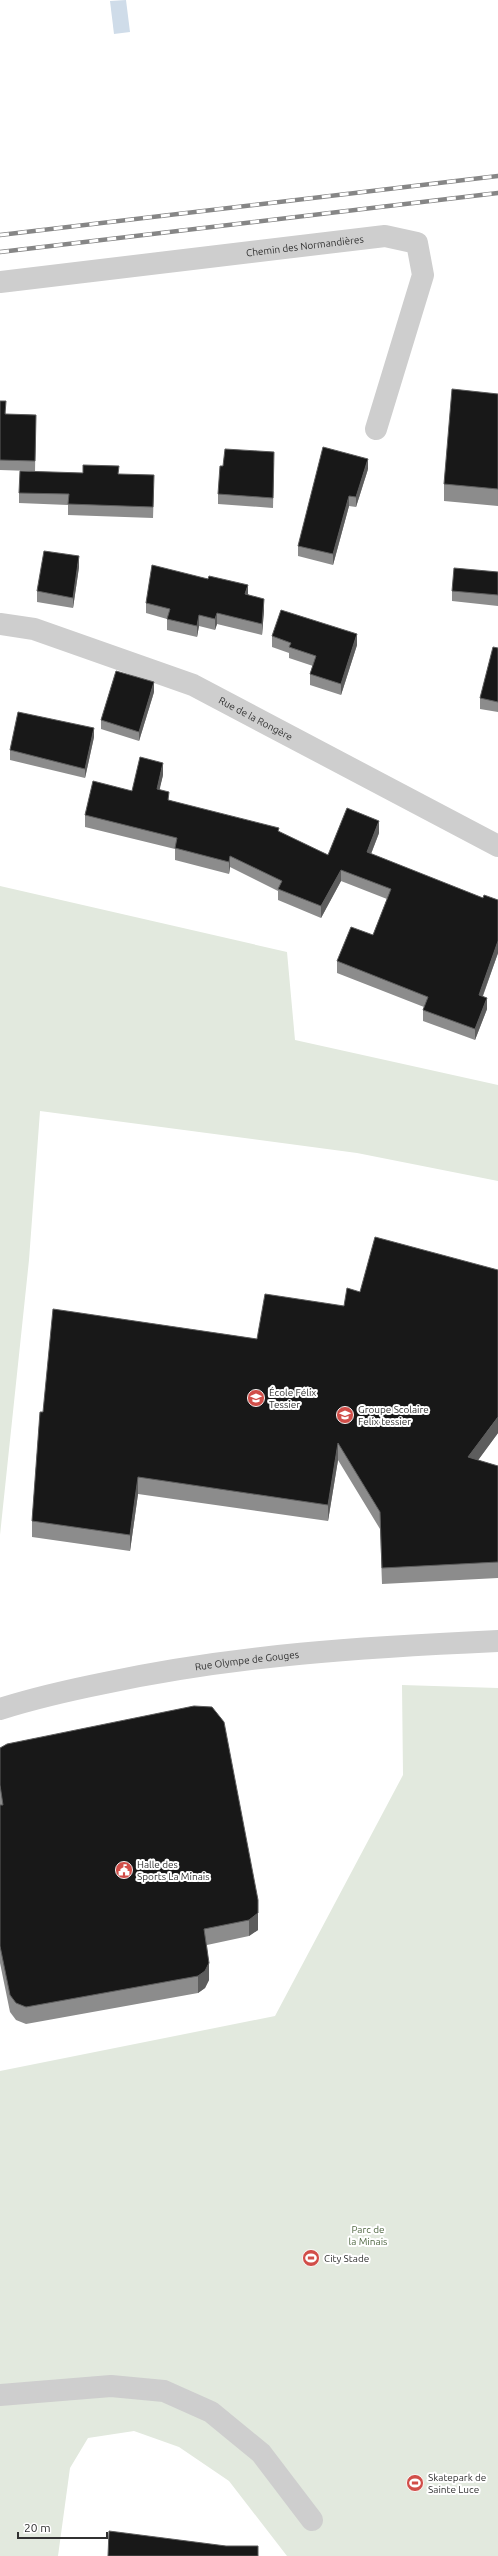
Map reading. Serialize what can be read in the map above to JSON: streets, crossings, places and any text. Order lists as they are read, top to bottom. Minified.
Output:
{"streets":{"street":["Chemin des Normandières","Rue de la Rongère","Rue Olympe de Gouges"]},"parks":["Parc de la Minais"],"places":{"school or university":["École Félix Tessier","Groupe Scolaire Felix tessier"],"public building":["Halle des Sports La Minais"],"sports":["City Stade","Skatepark de Sainte Luce"]},"scale_bar":"20 m"}
